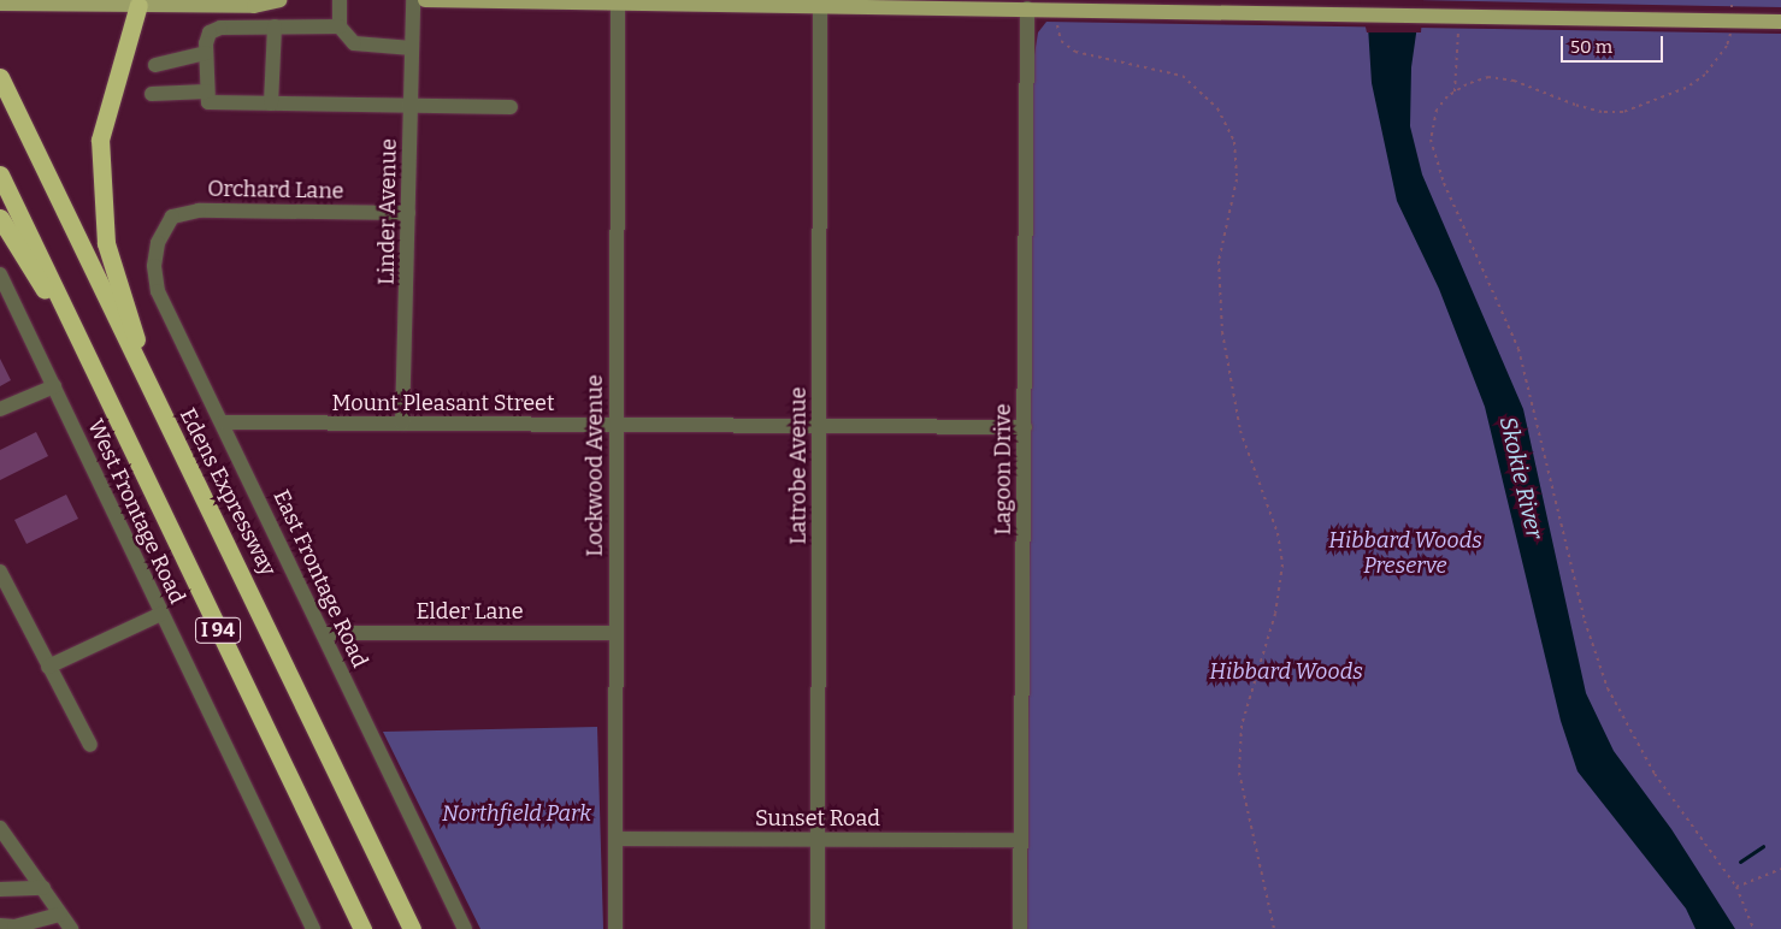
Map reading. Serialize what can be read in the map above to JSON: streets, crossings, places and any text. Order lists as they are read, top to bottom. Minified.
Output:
{"streets":{"highway":["Edens Expressway","I 94"],"street":["Orchard Lane","Linder Avenue","Mount Pleasant Street","Lockwood Avenue","Latrobe Avenue","Lagoon Drive","West Frontage Road","East Frontage Road","Elder Lane","Sunset Road"]},"crossings":[["Orchard Lane","Linder Avenue"],["Orchard Lane","East Frontage Road"],["Linder Avenue","Mount Pleasant Street"],["Mount Pleasant Street","Lockwood Avenue"],["Mount Pleasant Street","Latrobe Avenue"],["Mount Pleasant Street","Lagoon Drive"],["Mount Pleasant Street","East Frontage Road"],["Lockwood Avenue","Elder Lane"],["Lockwood Avenue","Sunset Road"],["Latrobe Avenue","Sunset Road"],["Lagoon Drive","Sunset Road"],["East Frontage Road","Elder Lane"]],"water":["Skokie River"],"parks":["Hibbard Woods Preserve","Hibbard Woods","Northfield Park"],"scale_bar":"50 m"}
